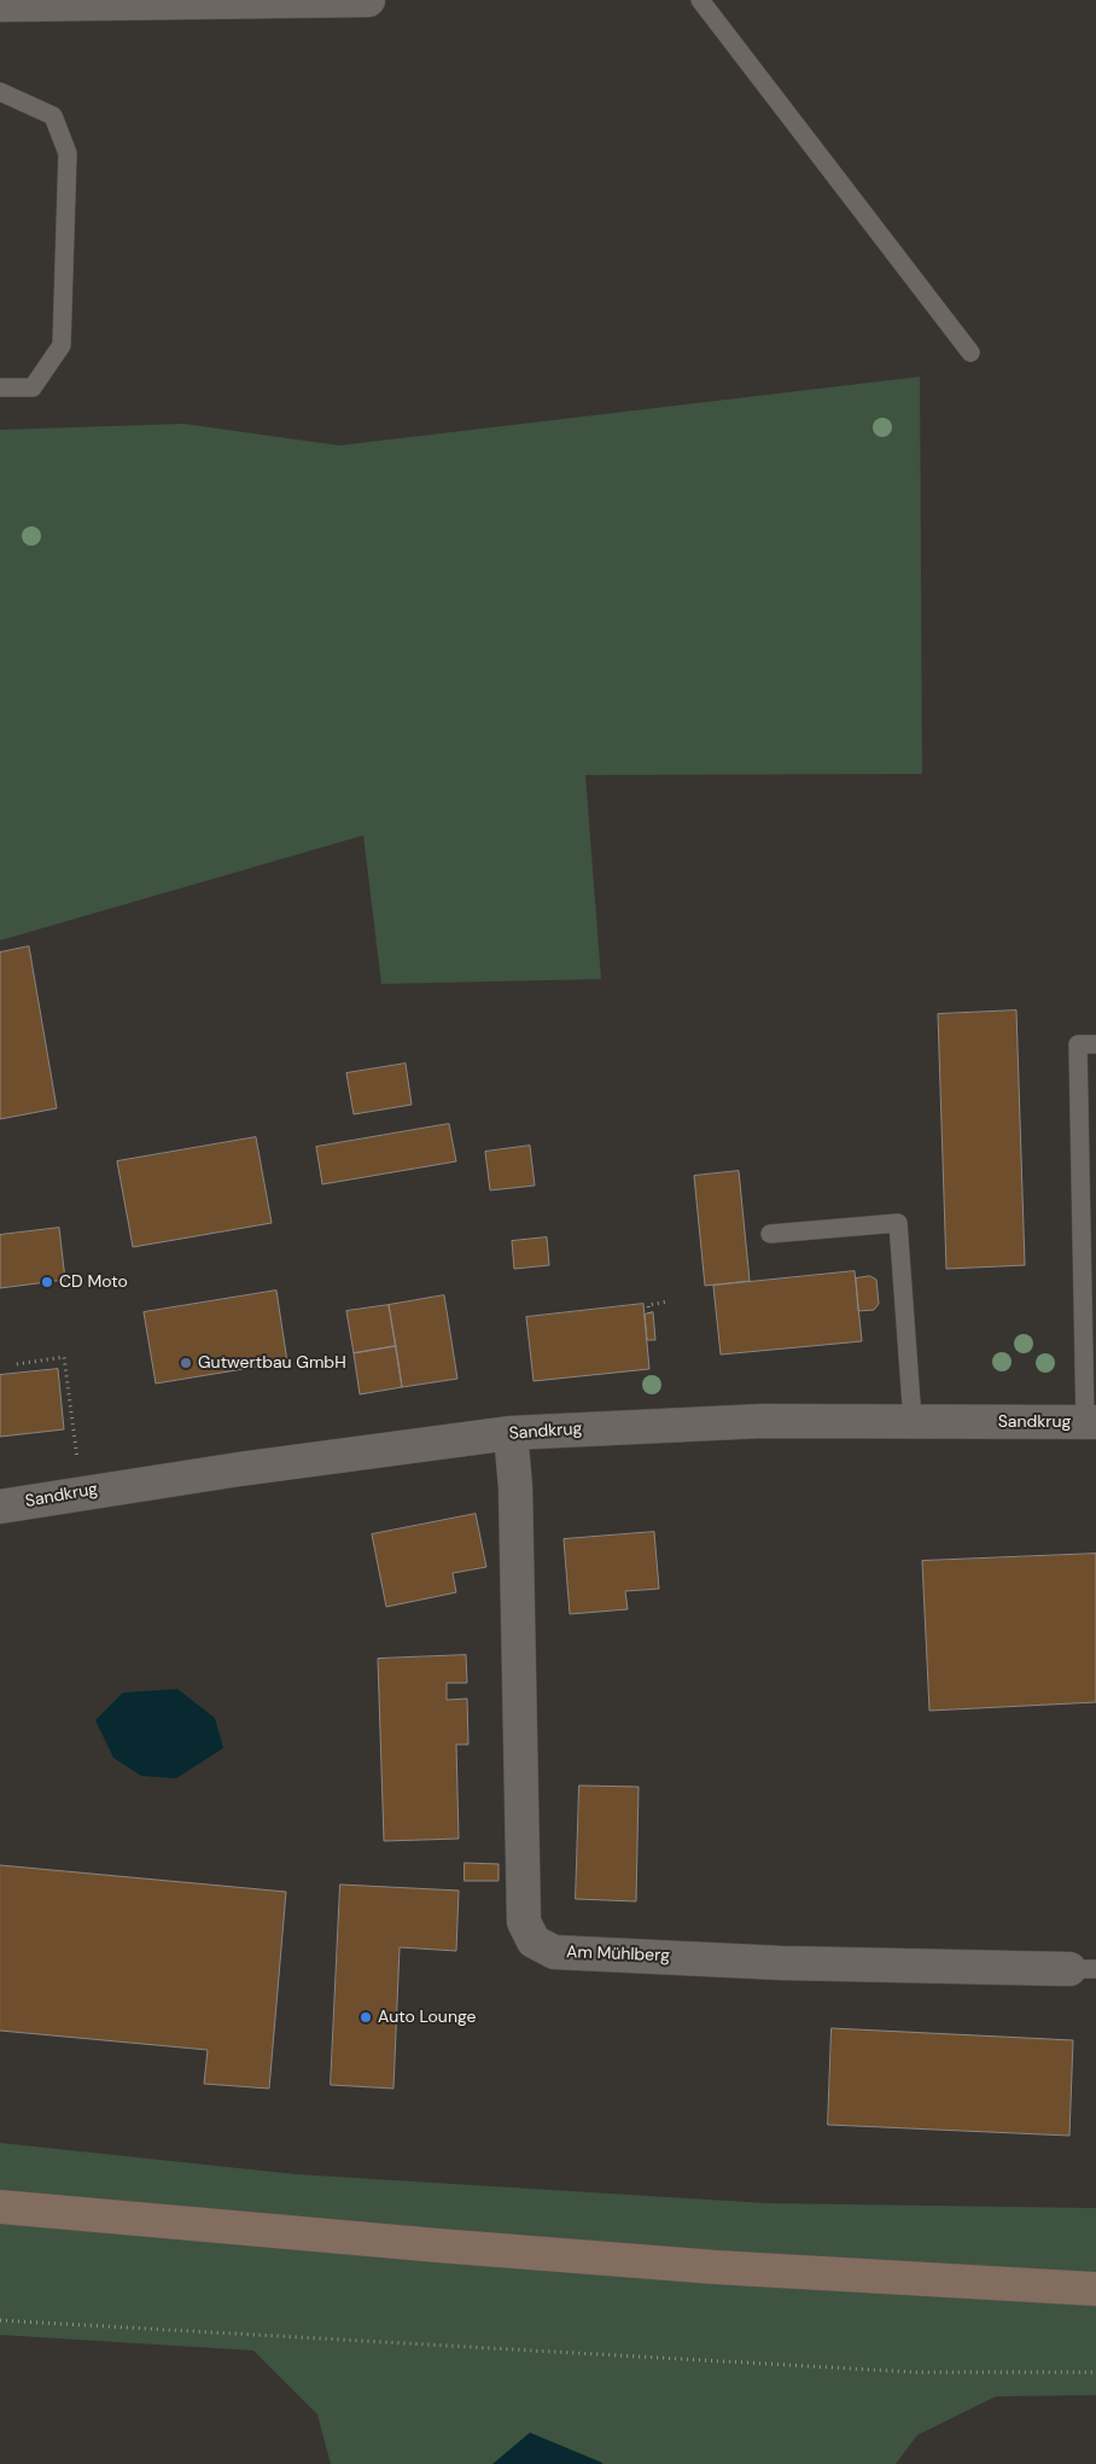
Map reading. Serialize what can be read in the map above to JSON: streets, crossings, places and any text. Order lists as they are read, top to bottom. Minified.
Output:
{"streets":{"street":["Sandkrug","Am Mühlberg"]},"crossings":[["Sandkrug","Am Mühlberg"]],"places":["CD Moto","Gutwertbau GmbH","Auto Lounge"]}
